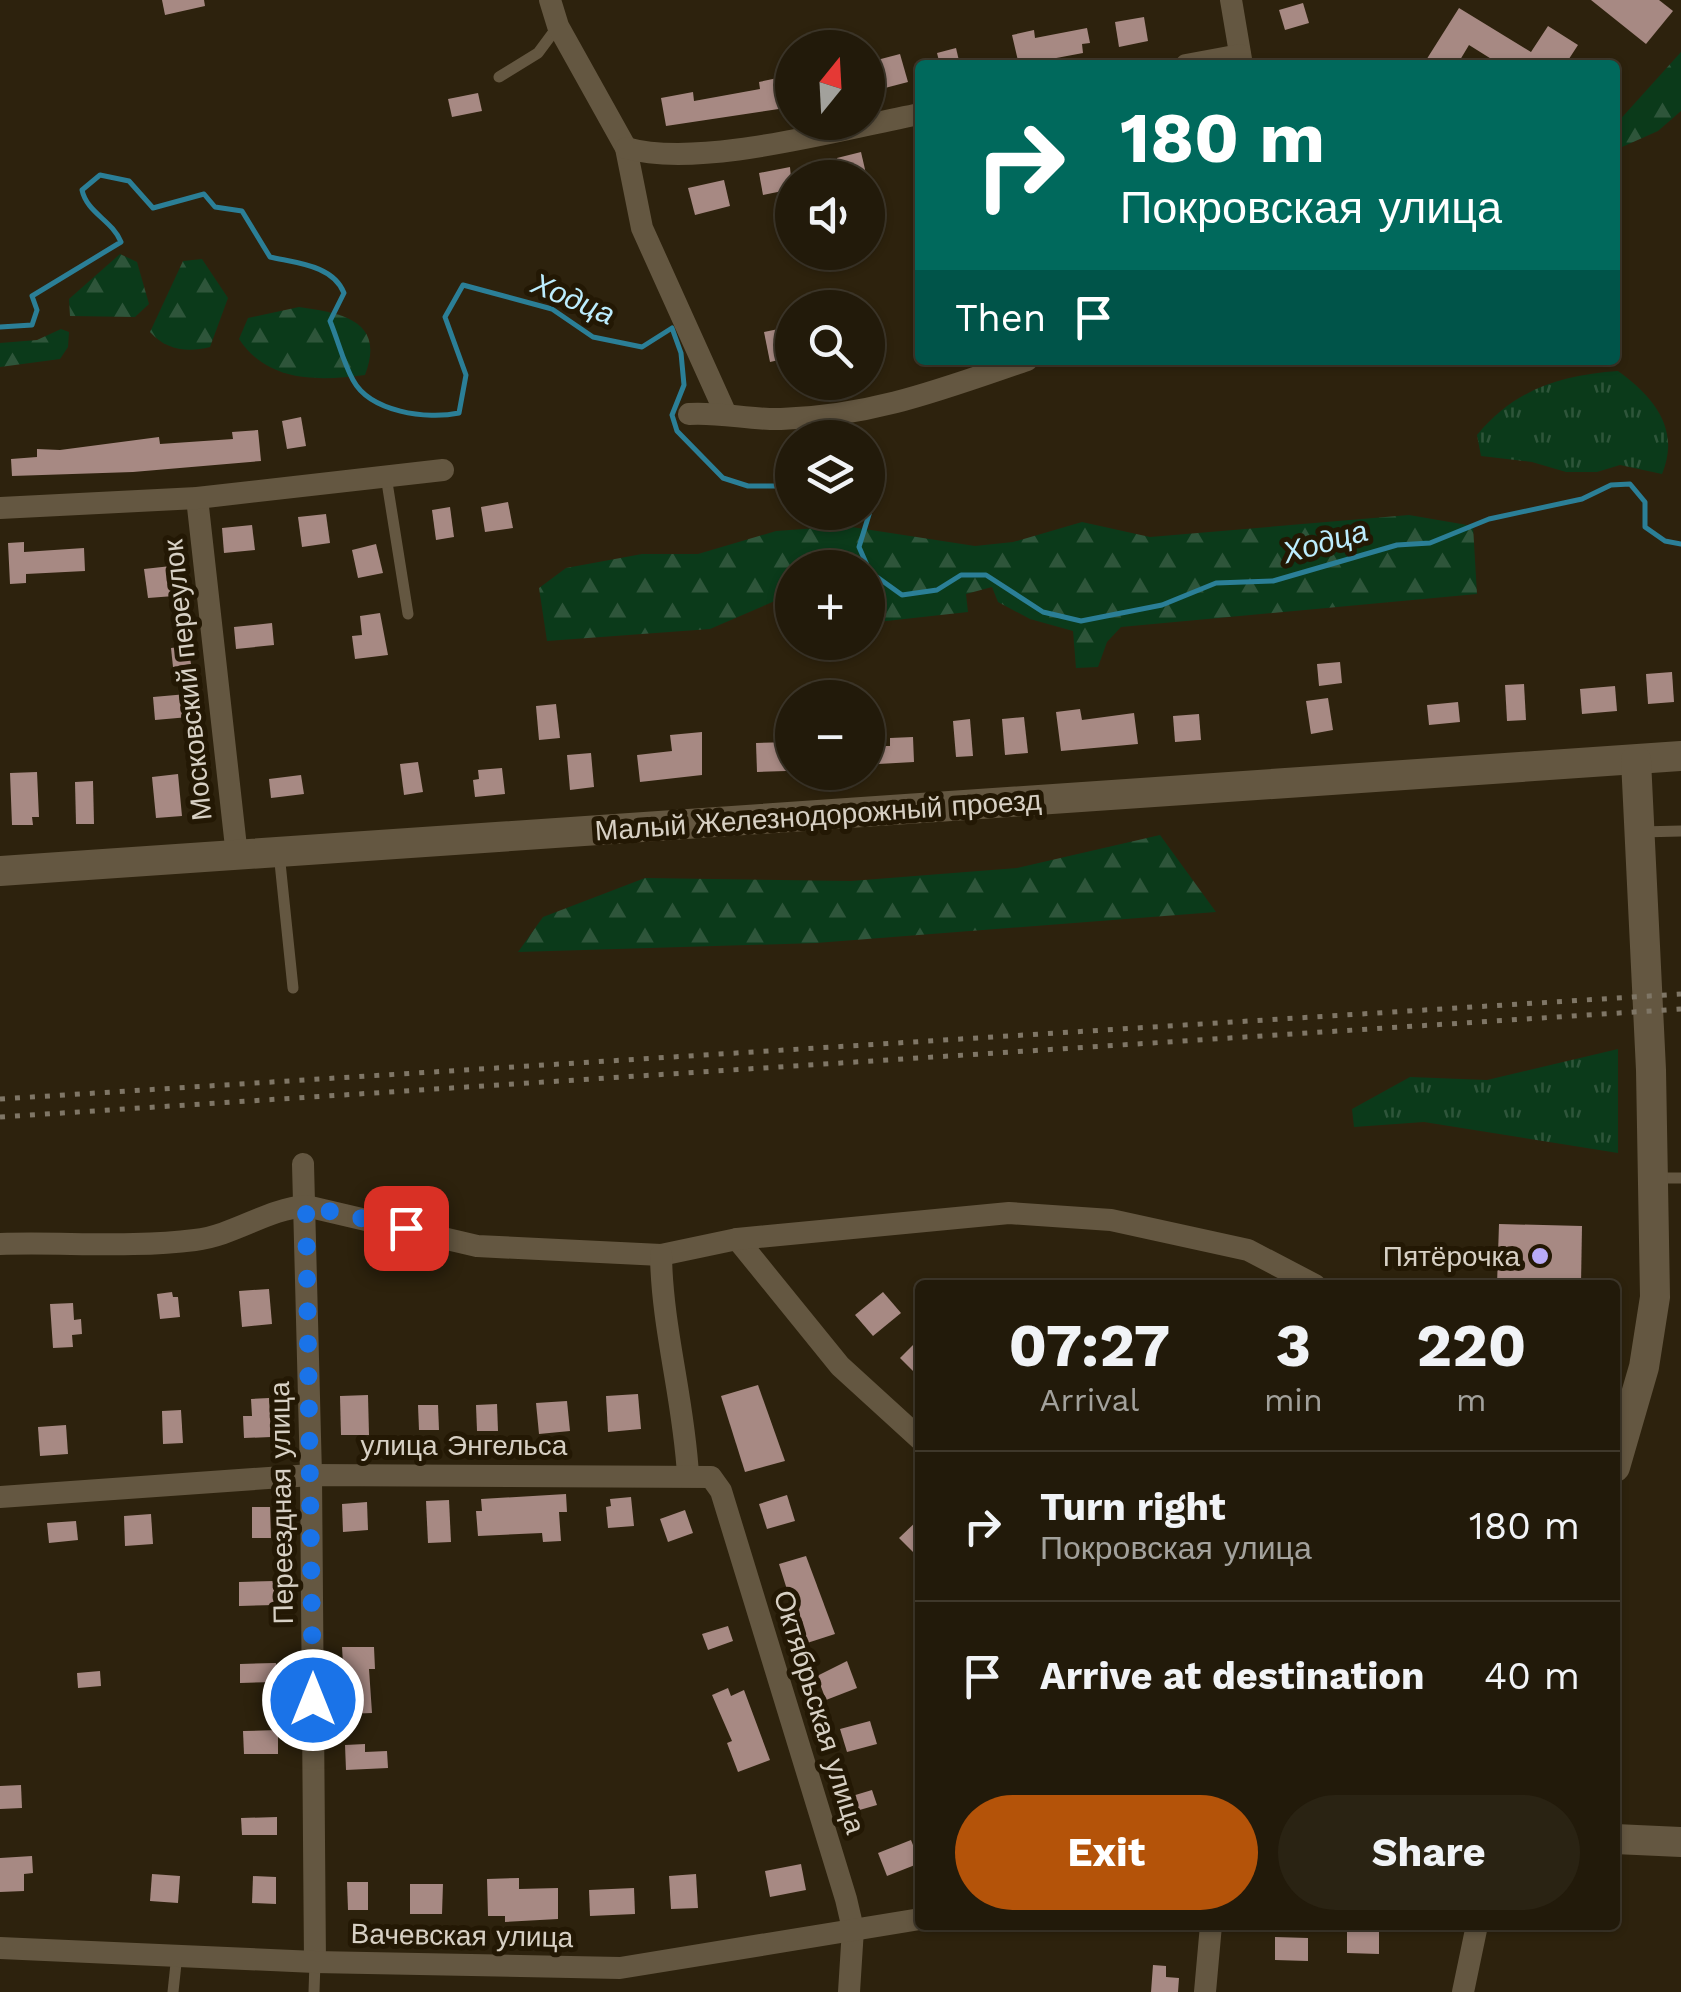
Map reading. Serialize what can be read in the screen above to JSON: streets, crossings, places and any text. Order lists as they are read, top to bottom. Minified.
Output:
{"streets":{"street":["Московский переулок","Малый Железнодорожный проезд","улица Энгельса","Переездная улица","Октябрьская улица","Вачевская улица"]},"crossings":[["Московский переулок","Малый Железнодорожный проезд"],["улица Энгельса","Переездная улица"],["улица Энгельса","Октябрьская улица"],["Переездная улица","Вачевская улица"],["Октябрьская улица","Вачевская улица"]],"water":["Ходца"],"places":["Пятёрочка"],"north":"top","page":{"map_buttons":["+","−"],"turn":["180 m","Покровская улица"],"then":"Then","eta":["07:27","Arrival","3","min","220","m"],"list":[{"name":"Turn right","note":"Покровская улица","value":"180 m"},{"name":"Arrive at destination","value":"40 m"}],"buttons":["Exit","Share"]}}
